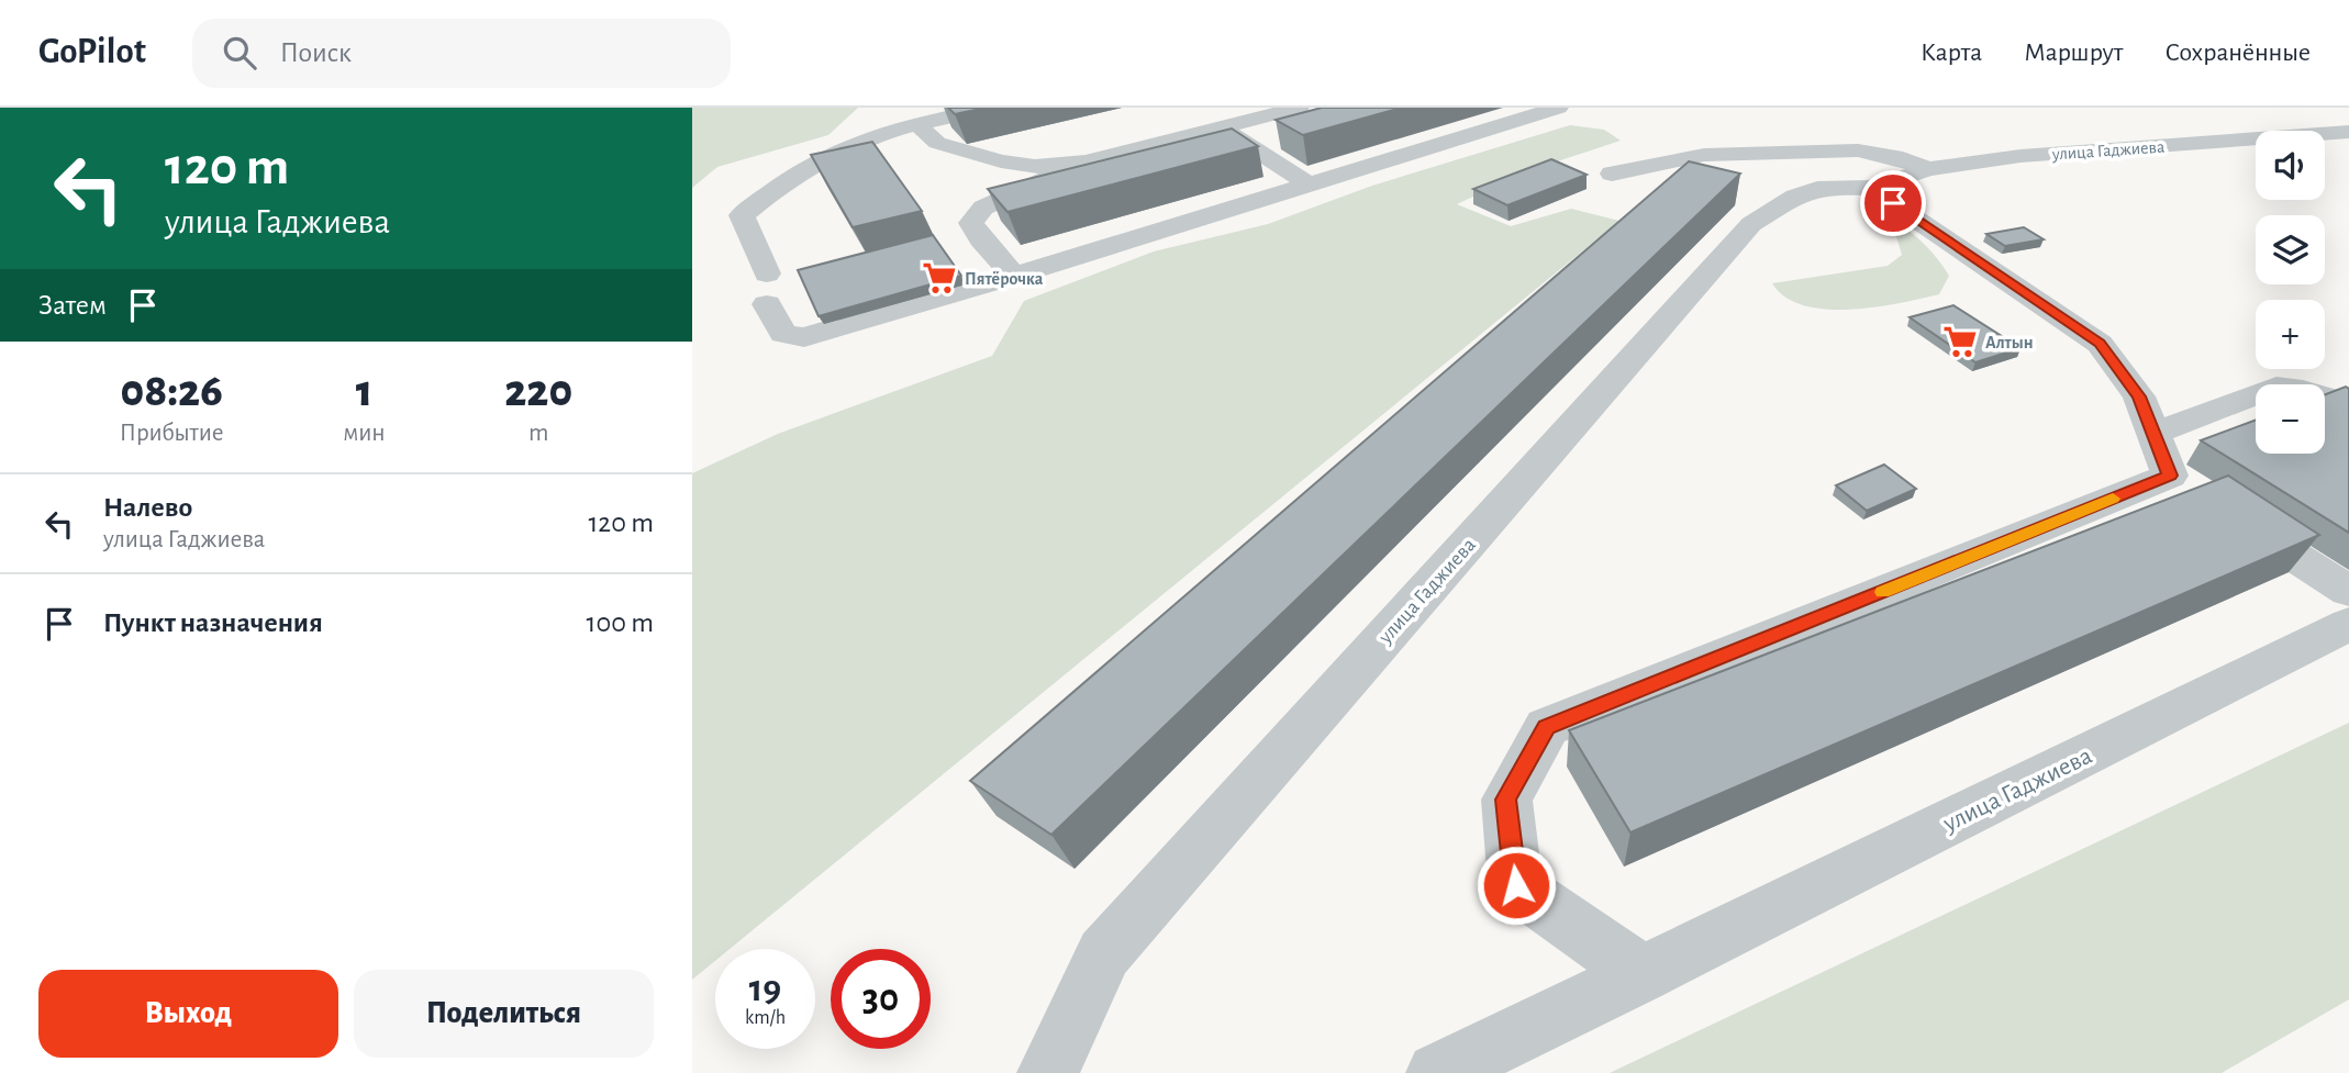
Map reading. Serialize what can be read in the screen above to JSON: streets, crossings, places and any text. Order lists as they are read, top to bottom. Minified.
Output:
{"streets":{"street":["улица Гаджиева"]},"places":{"supermarket":["Пятёрочка","Алтын"]},"page":{"header":"GoPilot","search":"Поиск","nav":["Карта","Маршрут","Сохранённые"],"turn":["120 m","улица Гаджиева"],"map_buttons":["+","−"],"then":"Затем","eta":["08:26","Прибытие","1","мин","220","m"],"list":[{"name":"Налево","note":"улица Гаджиева","value":"120 m"},{"name":"Пункт назначения","value":"100 m"}],"speed":"19 km/h","limit":"30","buttons":["Выход","Поделиться"]}}
